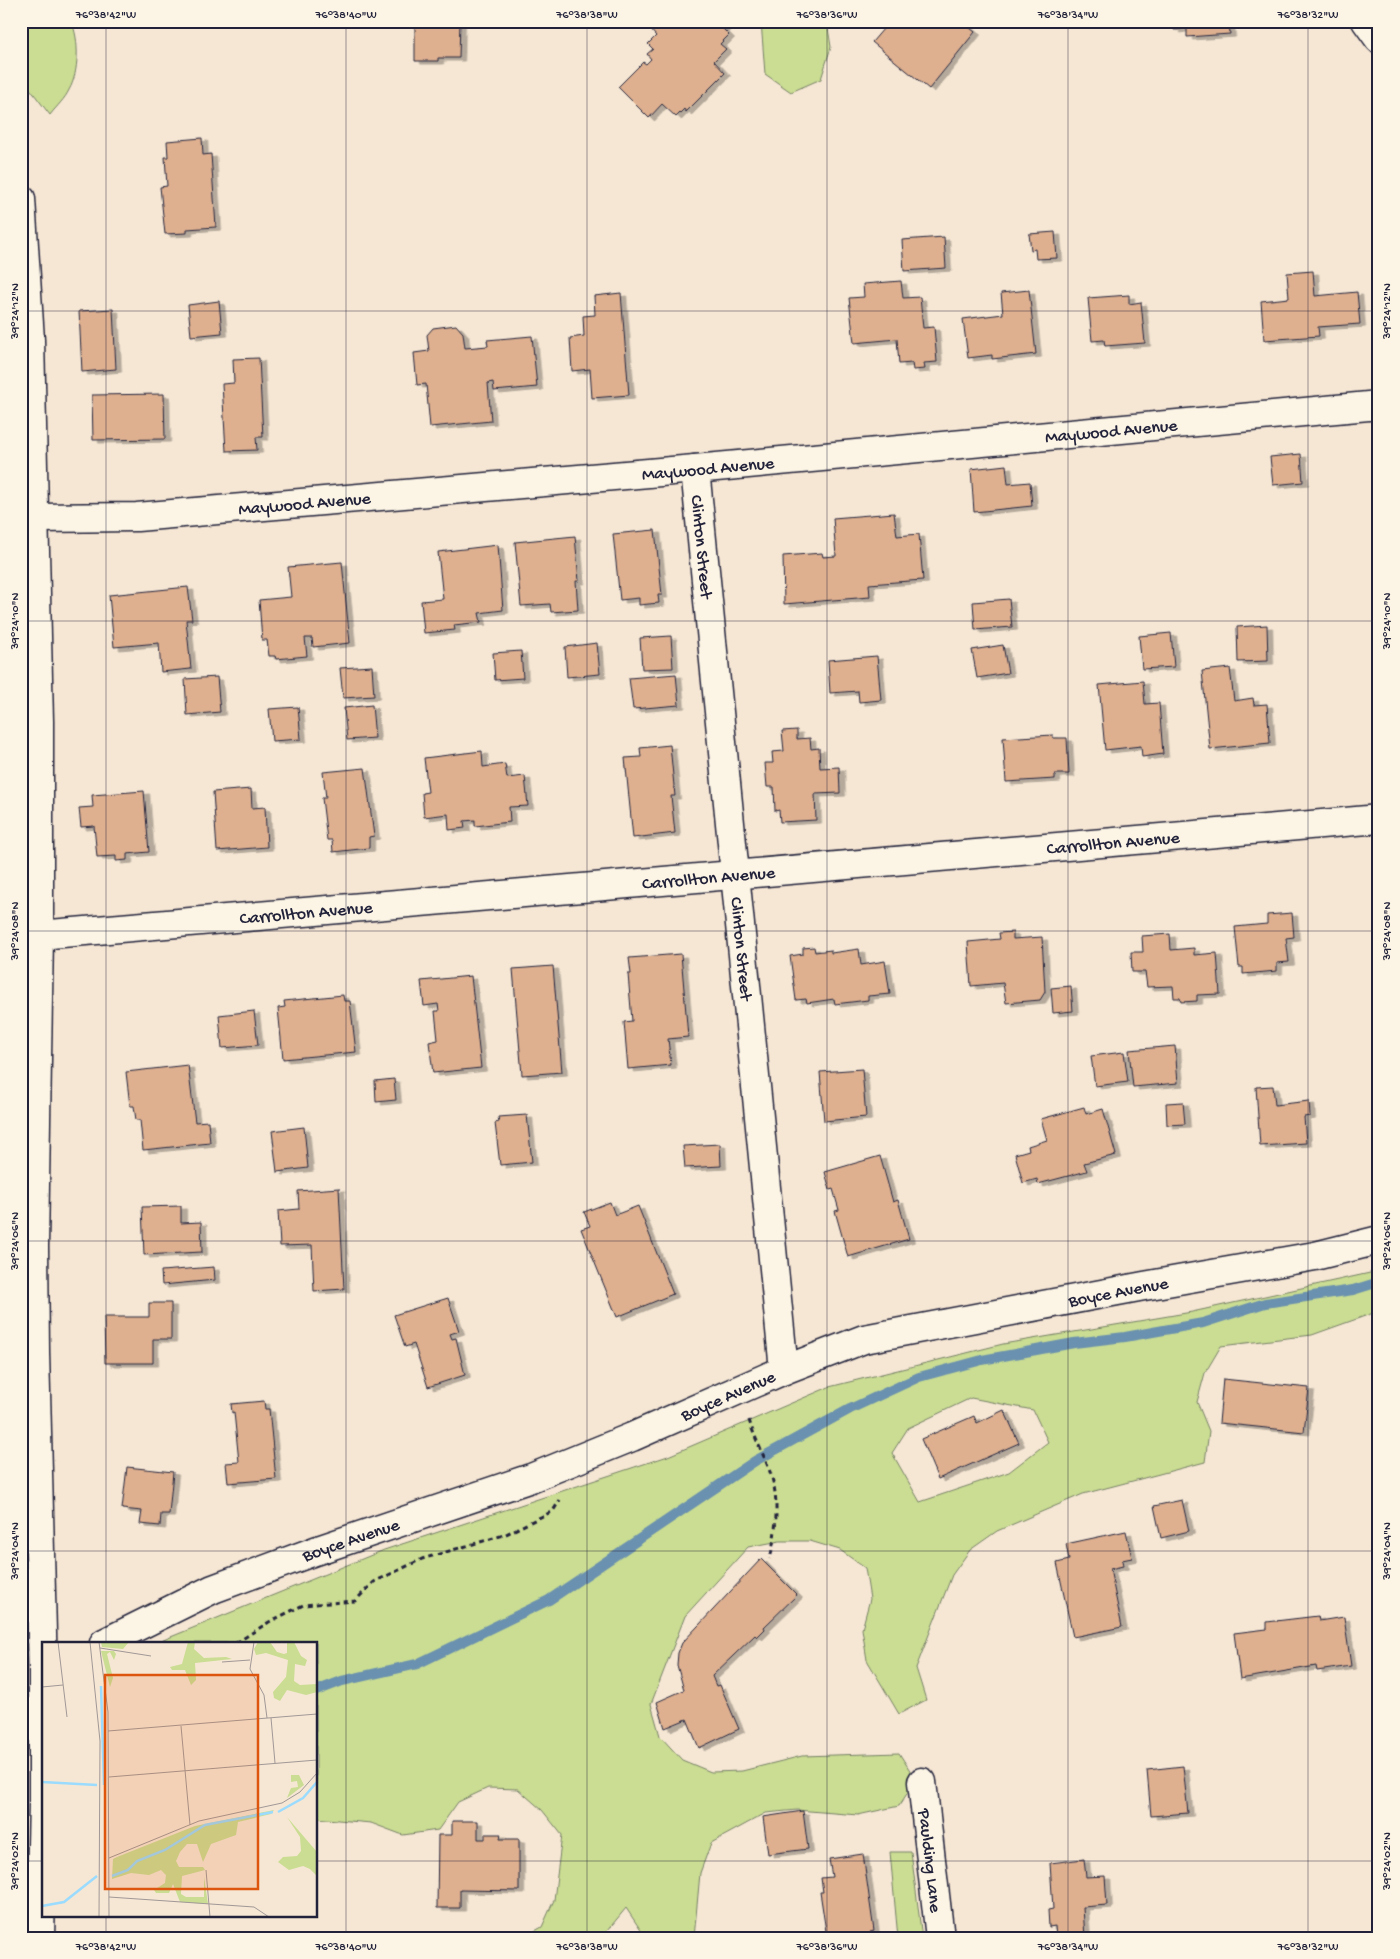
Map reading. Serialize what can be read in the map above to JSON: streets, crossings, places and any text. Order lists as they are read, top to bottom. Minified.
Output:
{"streets":{"street":["Maywood Avenue","Clinton Street","Carrollton Avenue","Boyce Avenue","Paulding Lane"]},"crossings":[["Maywood Avenue","Clinton Street"],["Clinton Street","Carrollton Avenue"],["Clinton Street","Boyce Avenue"]],"coordinates":["76°38'42\"W","76°38'40\"W","76°38'38\"W","76°38'36\"W","76°38'34\"W","76°38'32\"W","39°24'12\"N","39°24'10\"N","39°24'08\"N","39°24'06\"N","39°24'04\"N","39°24'02\"N"]}
